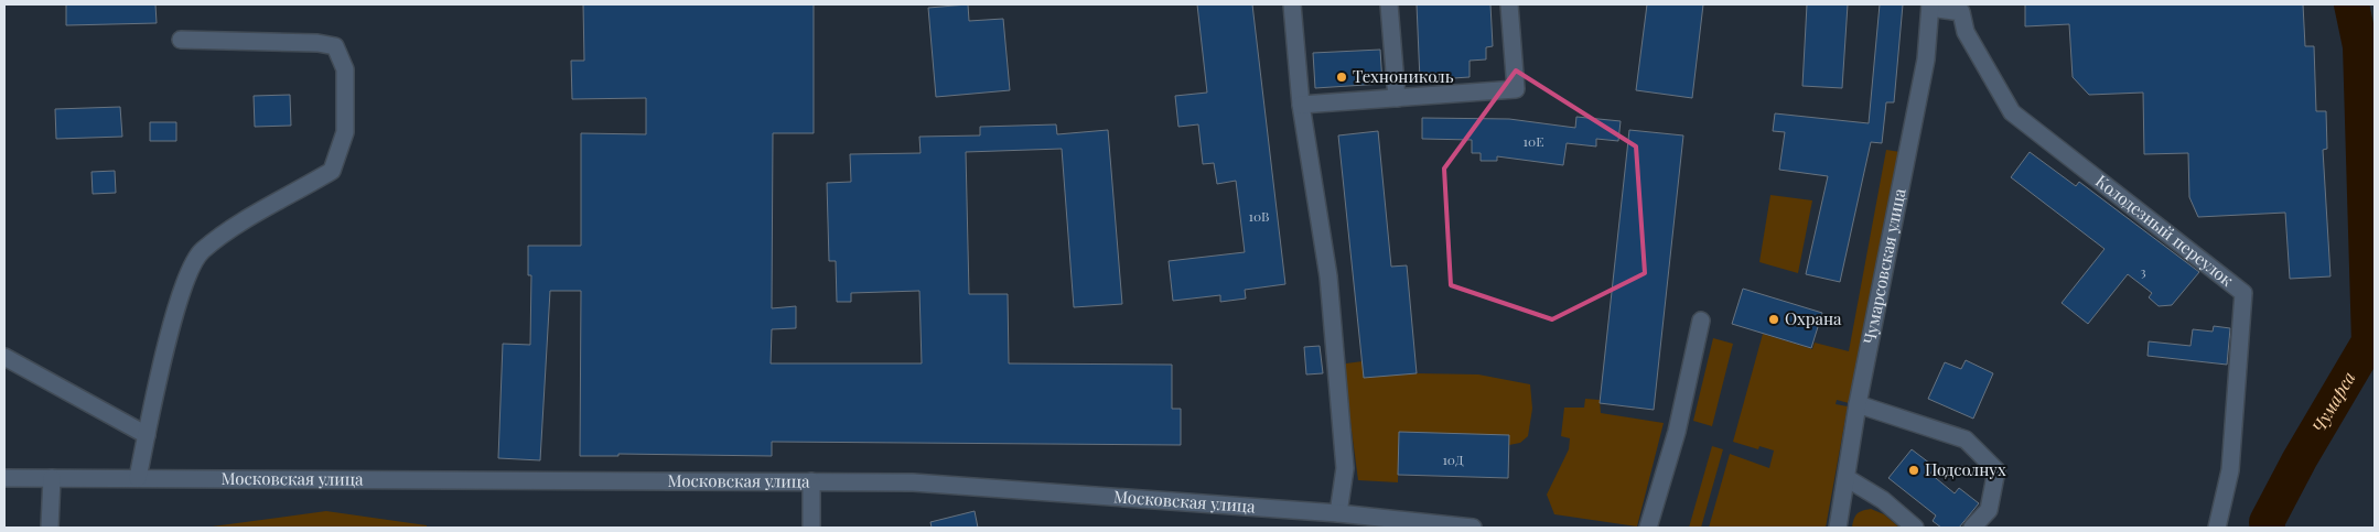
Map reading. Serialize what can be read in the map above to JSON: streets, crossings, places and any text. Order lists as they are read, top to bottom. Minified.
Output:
{"streets":{"street":["Колодезный переулок","Чумарсовская улица","Московская улица"]},"crossings":[["Колодезный переулок","Чумарсовская улица"]],"water":["Чумарса"],"places":["Технониколь","Охрана","Подсолнух"],"house_numbers":["10Е","10В","3","10Д"]}
